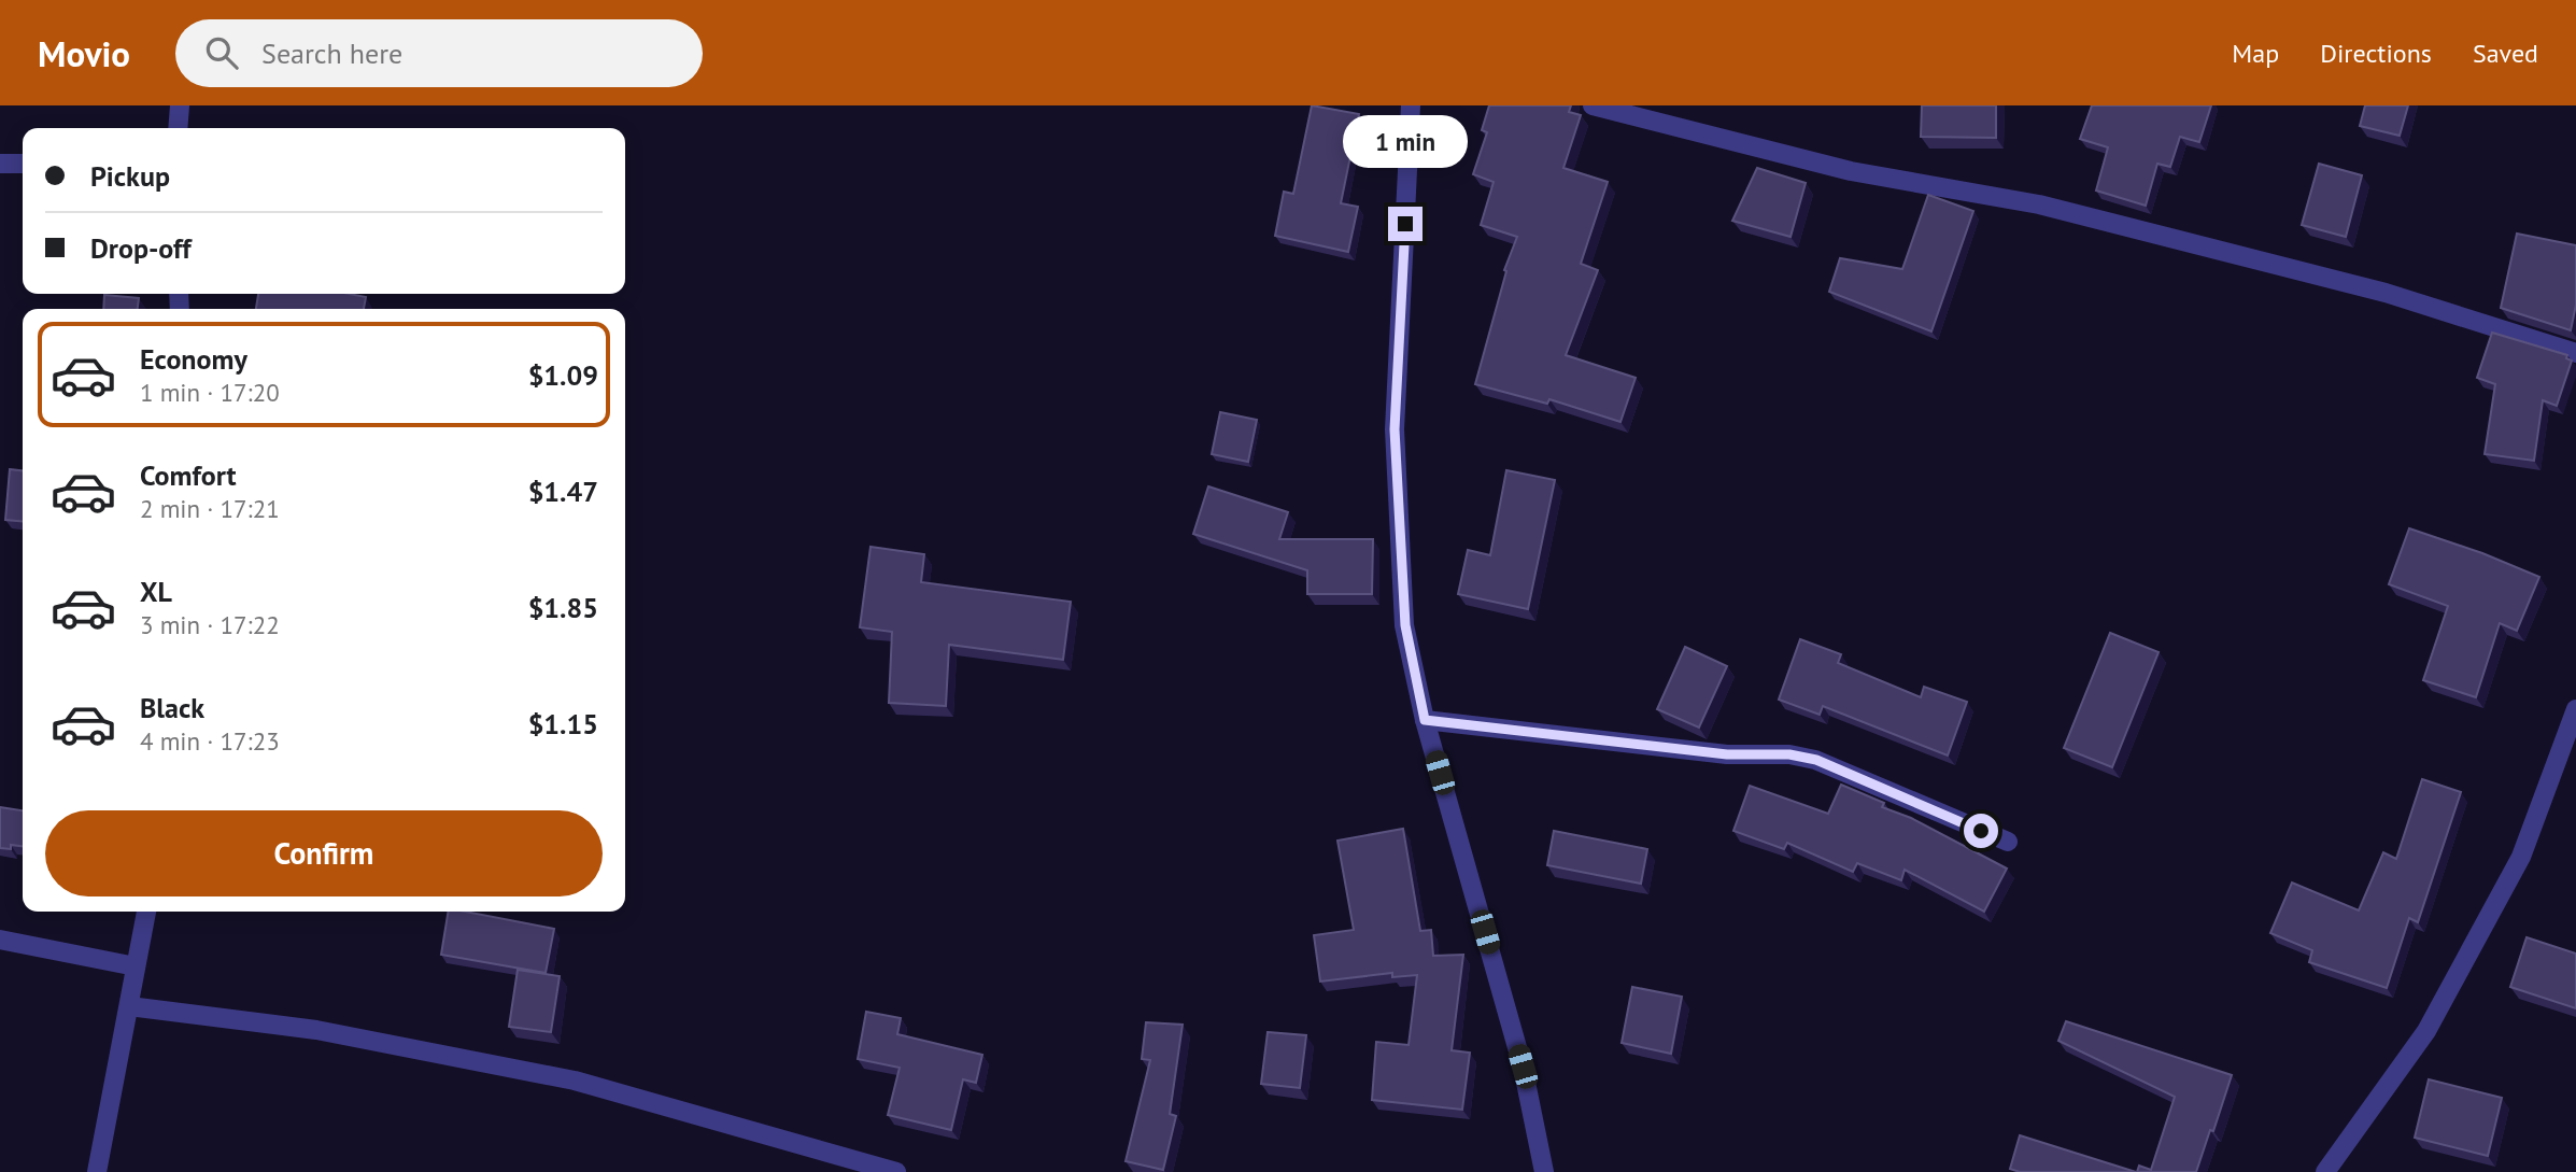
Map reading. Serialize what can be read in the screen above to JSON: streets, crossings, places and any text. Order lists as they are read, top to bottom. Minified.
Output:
{"page":{"header":"Movio","search":"Search here","nav":["Map","Directions","Saved"],"bubble":"1 min","banner":["Pickup","Drop-off"],"list":[{"name":"Economy","note":"1 min · 17:20","value":"$1.09"},{"name":"Comfort","note":"2 min · 17:21","value":"$1.47"},{"name":"XL","note":"3 min · 17:22","value":"$1.85"},{"name":"Black","note":"4 min · 17:23","value":"$1.15"}],"buttons":"Confirm"}}
